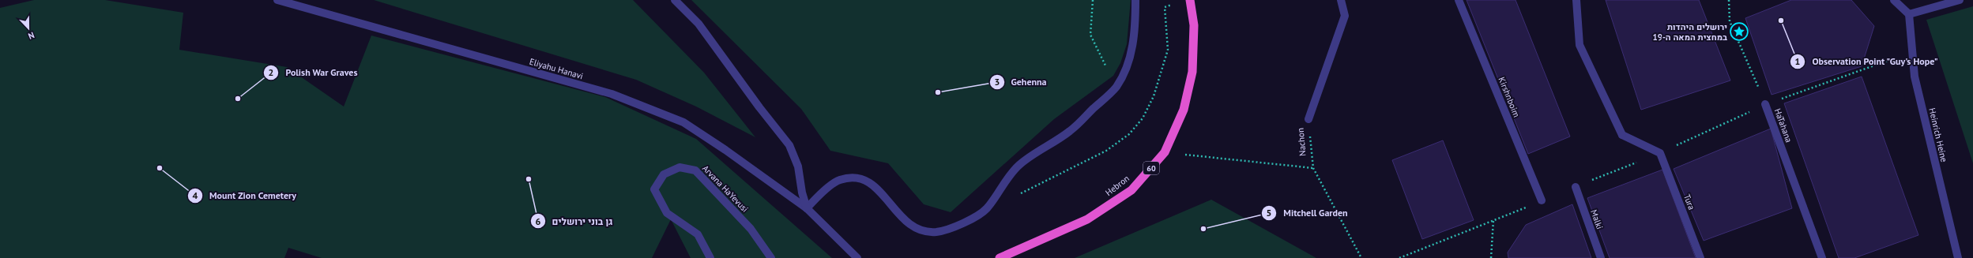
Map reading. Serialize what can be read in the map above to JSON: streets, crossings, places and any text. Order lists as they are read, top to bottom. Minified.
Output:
{"streets":{"highway":["60","Hebron"],"street":["Eliyahu Hanavi","Kirshnboim","HaTahana","Heinrich Heine","Nachon","Arvana HaYevusi","Tura","Malki"]},"places":{"other":["Observation Point \"Guy's Hope\"","Gehenna","Polish War Graves","Mount Zion Cemetery","גן בוני ירושלים","Mitchell Garden"],"place":["ירושלים היהדות במחצית המאה ה-19"]},"north":"bottom"}
